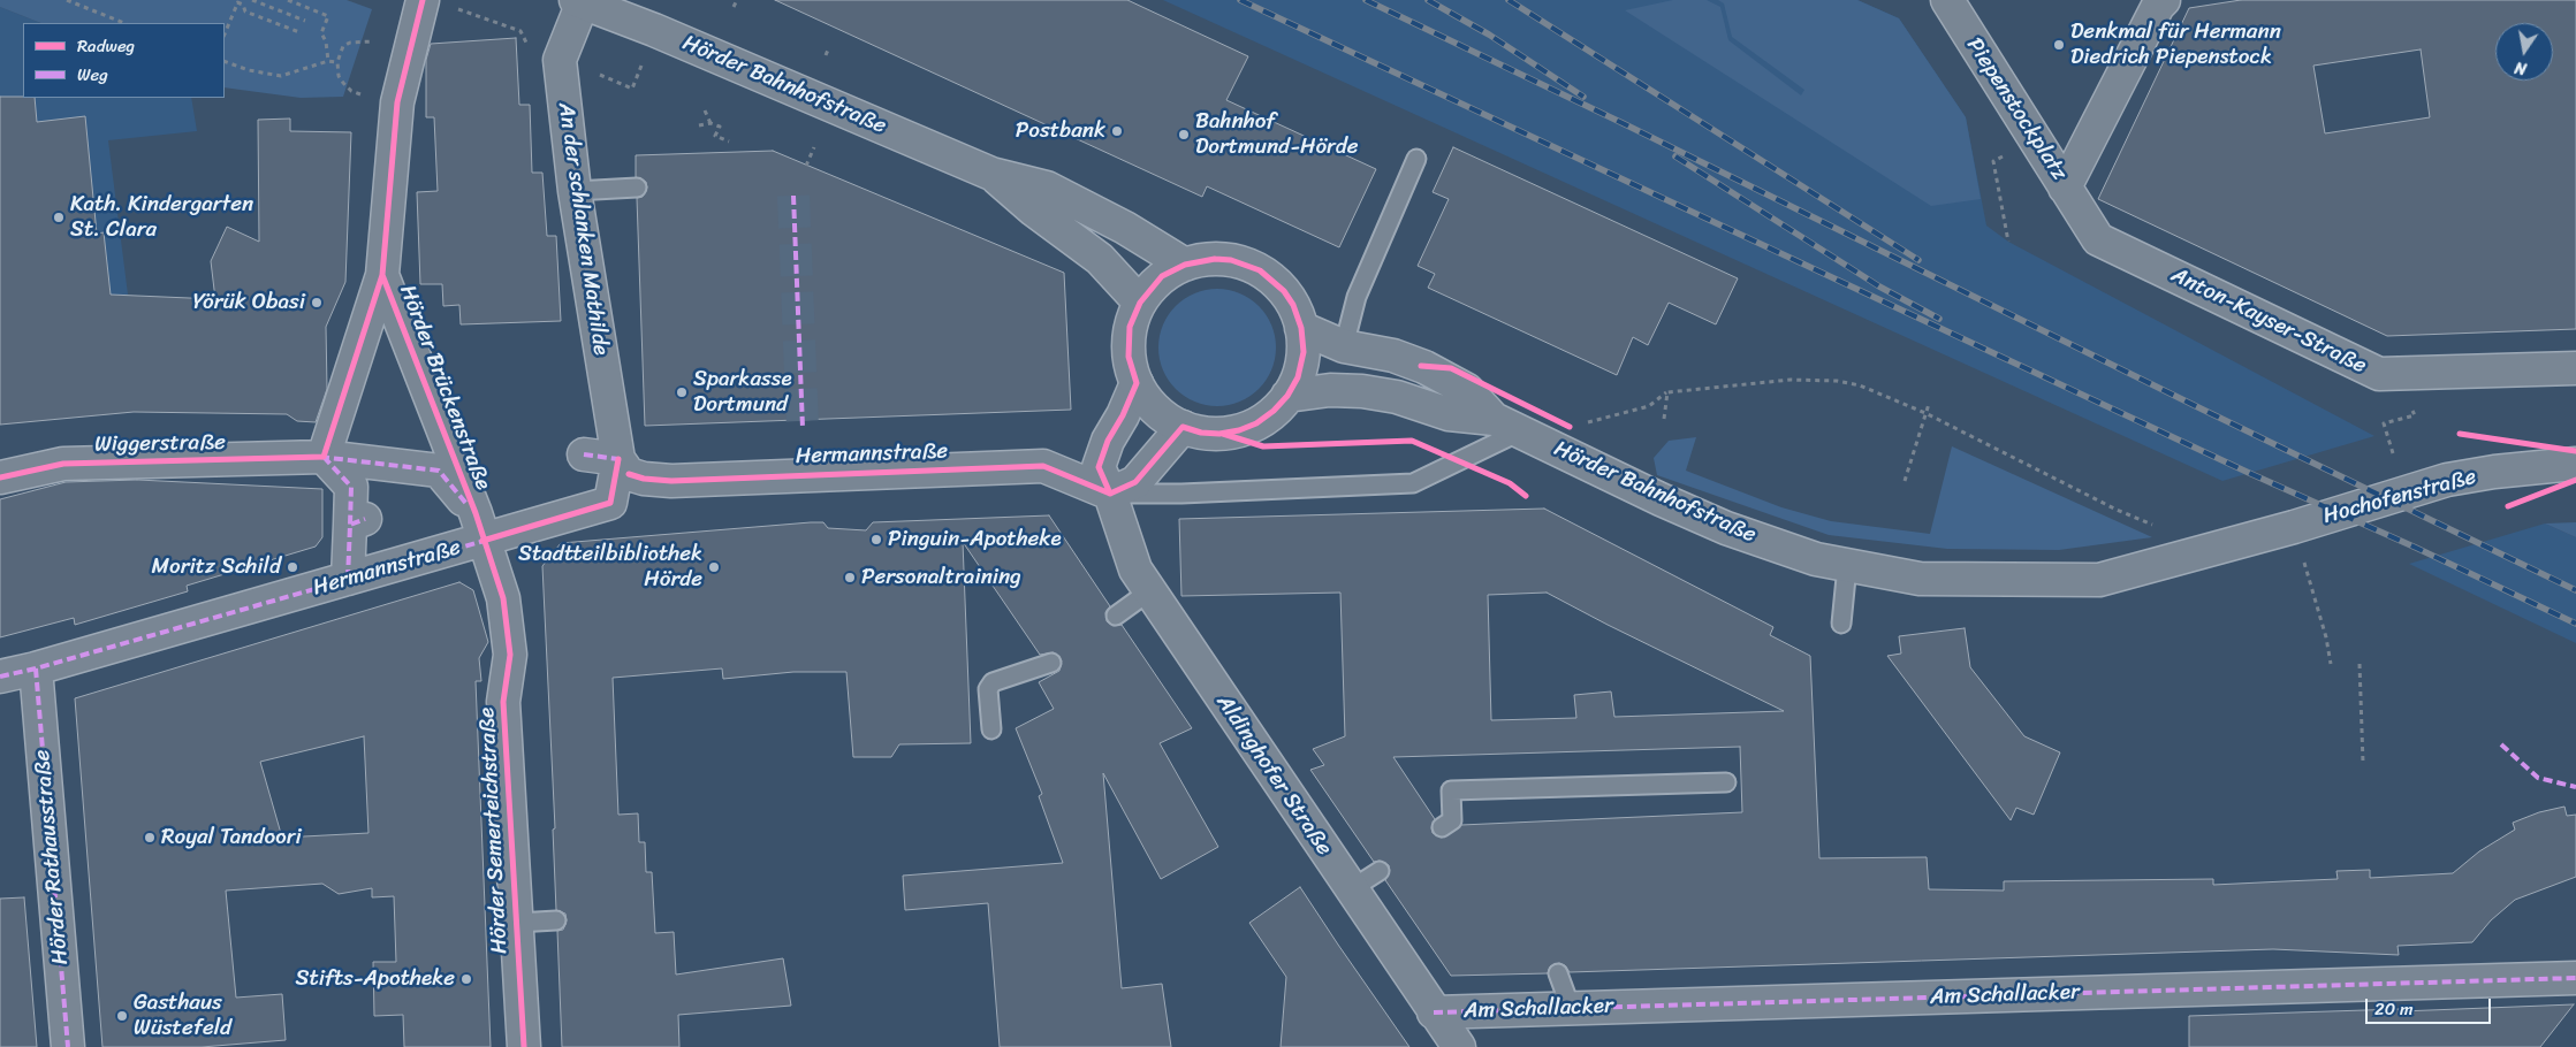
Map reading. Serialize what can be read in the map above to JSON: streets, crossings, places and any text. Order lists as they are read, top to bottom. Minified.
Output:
{"streets":{"street":["Hörder Bahnhofstraße","Piepenstockplatz","An der schlanken Mathilde","Anton-Kayser-Straße","Hörder Brückenstraße","Wiggerstraße","Hermannstraße","Hochofenstraße","Aldinghofer Straße","Hörder Semerteichstraße","Hörder Rathausstraße","Am Schallacker"]},"crossings":[["Hörder Bahnhofstraße","An der schlanken Mathilde"],["Hörder Bahnhofstraße","Hochofenstraße"],["Hörder Bahnhofstraße","Aldinghofer Straße"],["Piepenstockplatz","Anton-Kayser-Straße"],["An der schlanken Mathilde","Hermannstraße"],["Hörder Brückenstraße","Wiggerstraße"],["Hörder Brückenstraße","Hermannstraße"],["Hörder Brückenstraße","Hörder Semerteichstraße"],["Hermannstraße","Aldinghofer Straße"],["Hermannstraße","Hörder Semerteichstraße"],["Hermannstraße","Hörder Rathausstraße"],["Aldinghofer Straße","Am Schallacker"]],"places":["Denkmal für Hermann Diedrich Piepenstock","Postbank","Bahnhof Dortmund-Hörde","Kath. Kindergarten St. Clara","Yörük Obasi","Sparkasse Dortmund","Pinguin-Apotheke","Moritz Schild","Stadtteilbibliothek Hörde","Personaltraining","Royal Tandoori","Stifts-Apotheke","Gasthaus Wüstefeld"],"legend":["Radweg","Weg"],"scale_bar":"20 m","north":"bottom"}
